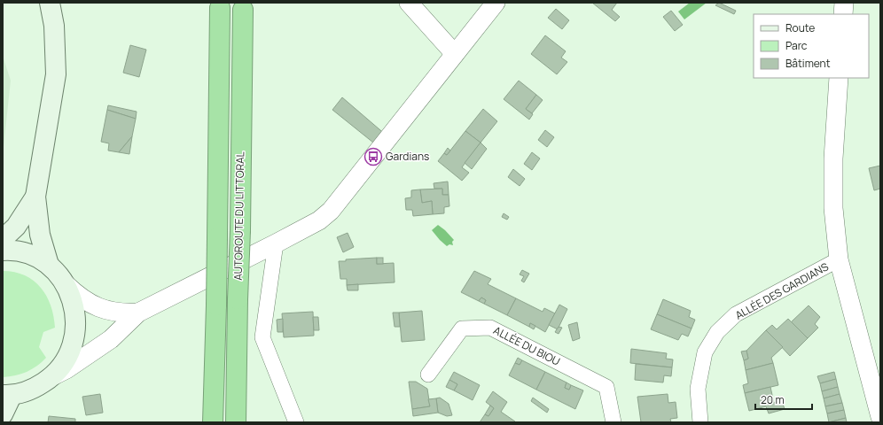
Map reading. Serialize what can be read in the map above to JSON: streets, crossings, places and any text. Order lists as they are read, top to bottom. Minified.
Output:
{"streets":{"highway":["AUTOROUTE DU LITTORAL"],"street":["ALLÉE DES GARDIANS","ALLÉE DU BIOU"]},"places":{"bus stop":["Gardians"]},"legend":["Route","Parc","Bâtiment"],"scale_bar":"20 m"}
